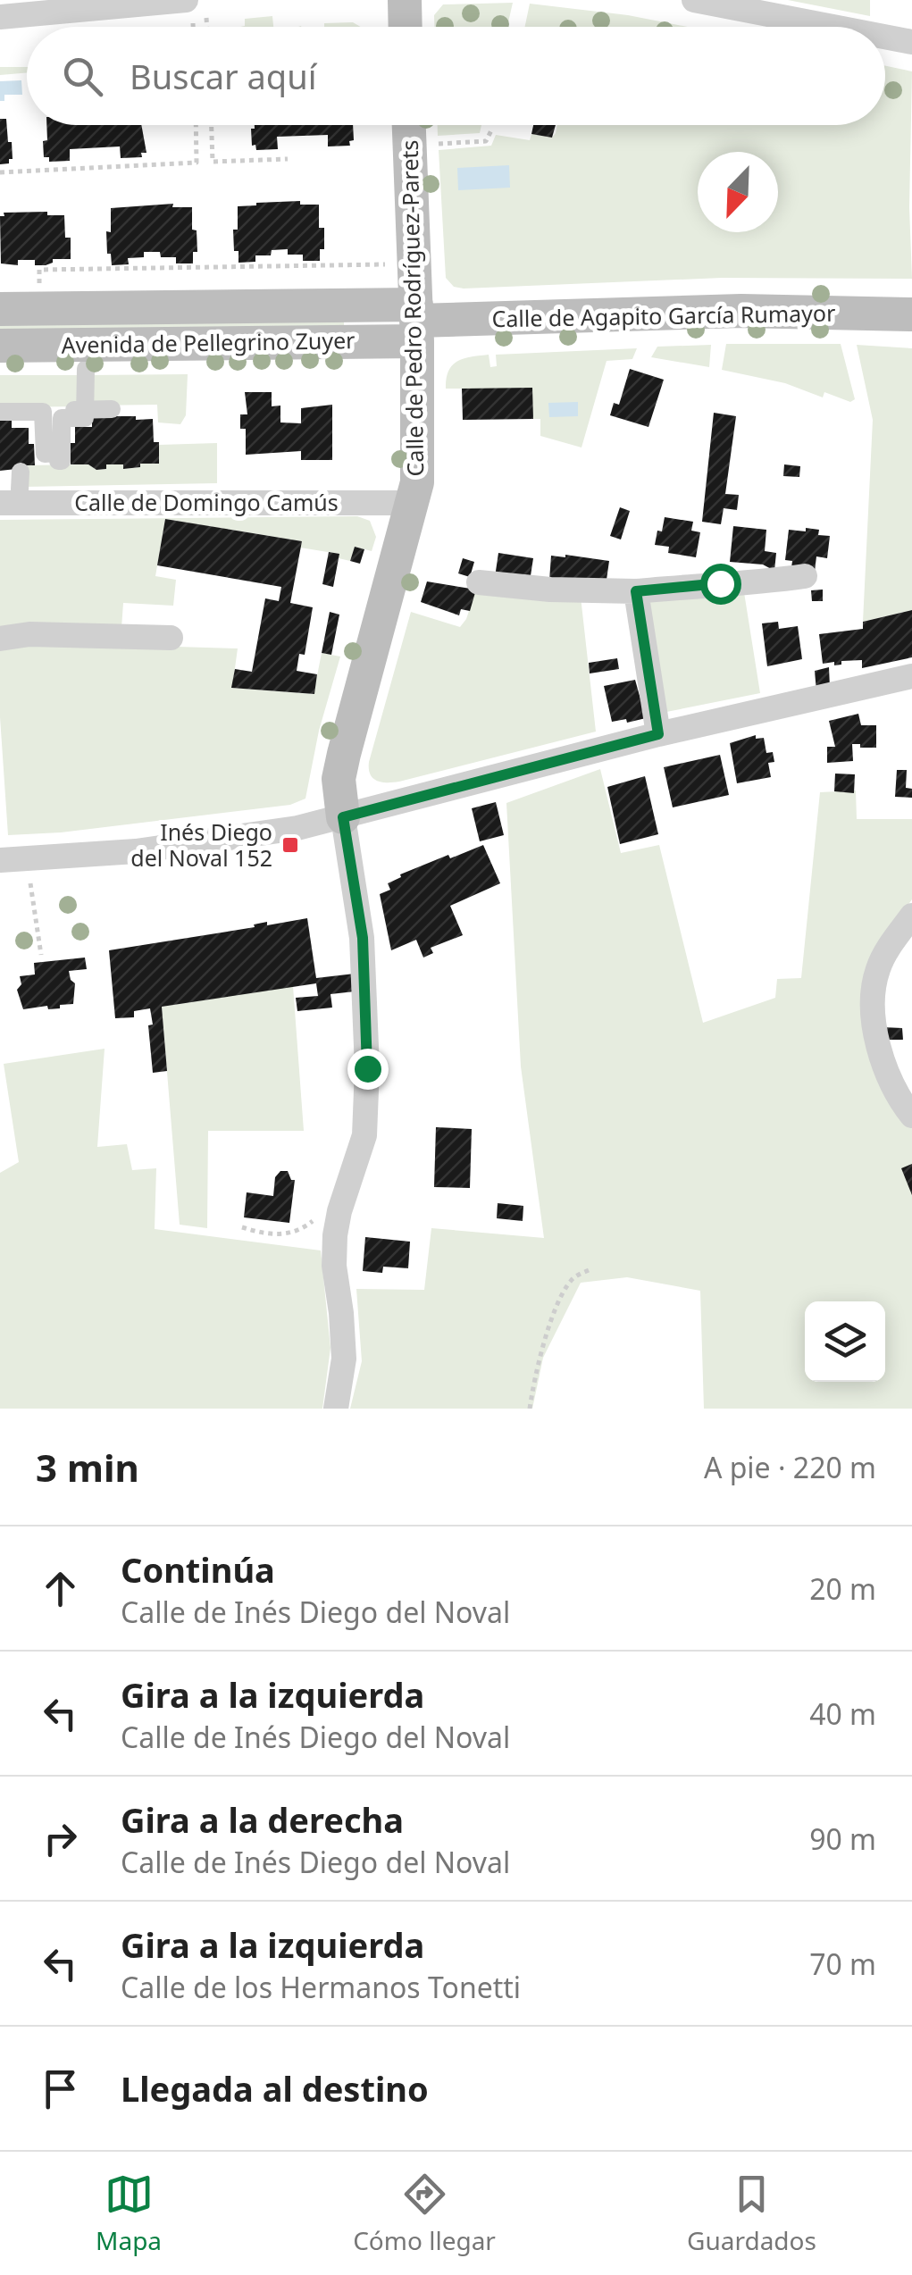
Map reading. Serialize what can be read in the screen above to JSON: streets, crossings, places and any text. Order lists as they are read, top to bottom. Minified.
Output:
{"streets":{"main road":["Calle de Pedro Rodríguez-Parets","Calle de Agapito García Rumayor","Avenida de Pellegrino Zuyer"],"street":["Calle de Domingo Camús"]},"crossings":[["Calle de Pedro Rodríguez-Parets","Calle de Agapito García Rumayor"],["Calle de Pedro Rodríguez-Parets","Avenida de Pellegrino Zuyer"],["Calle de Pedro Rodríguez-Parets","Calle de Domingo Camús"],["Calle de Agapito García Rumayor","Avenida de Pellegrino Zuyer"]],"places":{"transit":["Inés Diego del Noval 152"]},"north":"bottom left","page":{"search":"Buscar aquí","heading":["3 min","A pie · 220 m"],"list":[["Continúa","Calle de Inés Diego del Noval","20 m"],["Gira a la izquierda","Calle de Inés Diego del Noval","40 m"],["Gira a la derecha","Calle de Inés Diego del Noval","90 m"],["Gira a la izquierda","Calle de los Hermanos Tonetti","70 m"],"Llegada al destino"],"nav":["Mapa","Cómo llegar","Guardados"]}}
